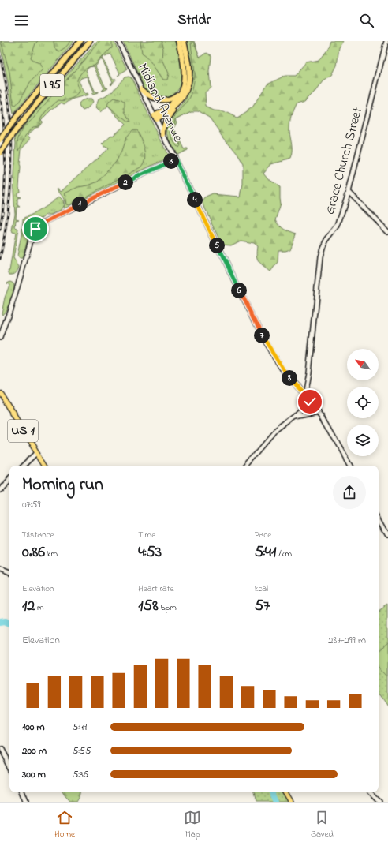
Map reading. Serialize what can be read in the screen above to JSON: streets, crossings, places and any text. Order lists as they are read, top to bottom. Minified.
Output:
{"streets":{"highway":["I 95"],"main road":["US 1"],"street":["Midland Avenue","Grace Church Street"]},"crossings":[["Midland Avenue","Grace Church Street"]],"north":"top left","page":{"header":"Stridr","pins":["3","2","4","1","5","6","7","8"],"heading":["Morning run","07:59"],"stats":[["Distance","0.86 km"],["Time","4:53"],["Pace","5:41 /km"],["Elevation","12 m"],["Heart rate","158 bpm"],["kcal","57"]],"chart":["Elevation","287–299 m"],"list":[{"name":"100 m","note":"5:49"},{"name":"200 m","note":"5:55"},{"name":"300 m","note":"5:36"}],"tabs":["Home","Map","Saved"]}}
